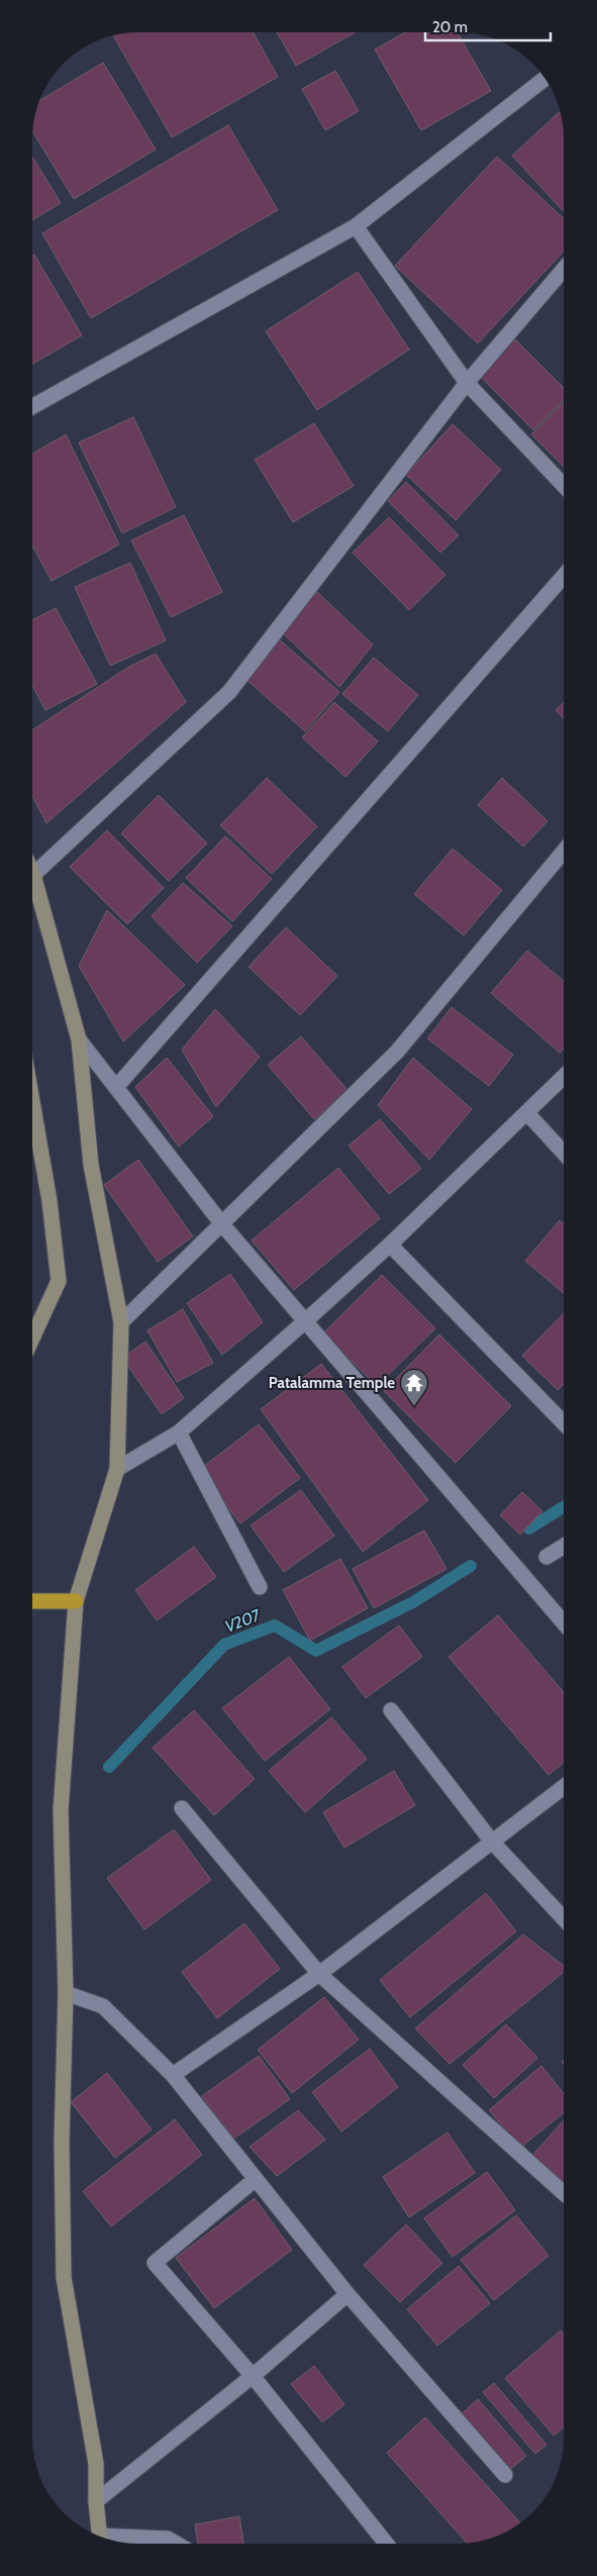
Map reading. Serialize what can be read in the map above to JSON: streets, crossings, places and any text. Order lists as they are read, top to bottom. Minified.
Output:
{"water":["V207"],"places":{"temple":["Patalamma Temple"]},"scale_bar":"20 m"}
